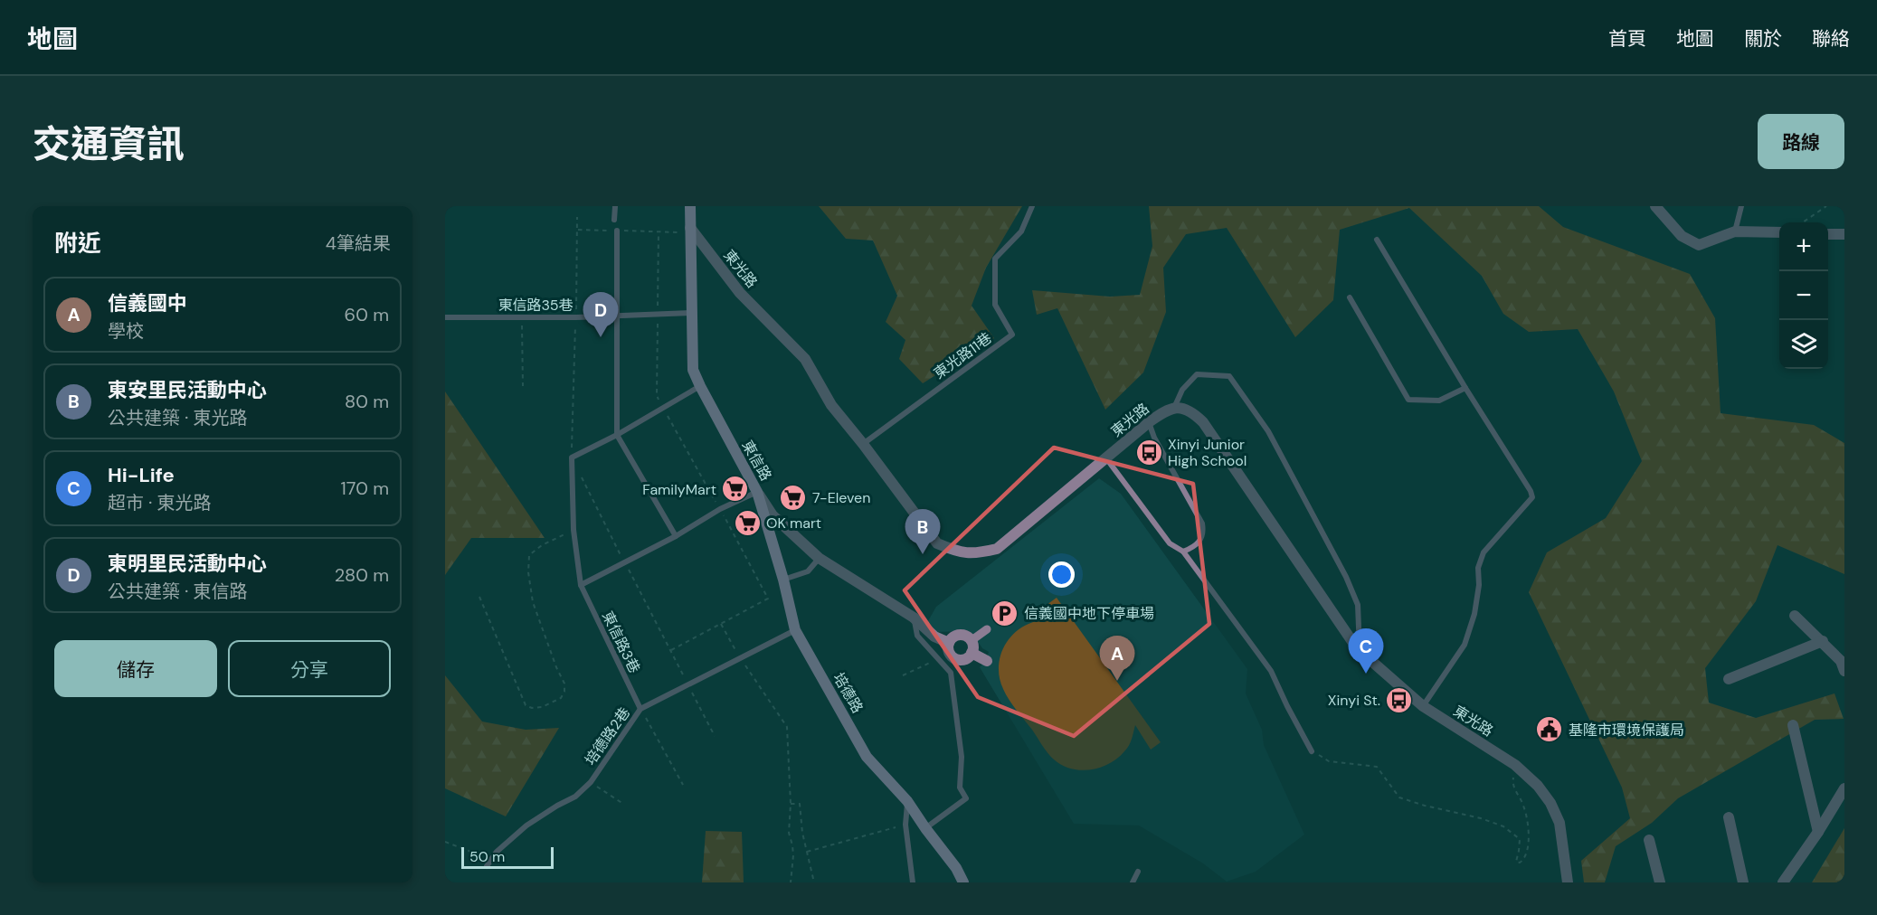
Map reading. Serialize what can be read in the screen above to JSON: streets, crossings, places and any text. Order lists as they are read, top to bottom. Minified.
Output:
{"streets":{"main road":["東信路","培德路"],"street":["東光路"],"lane":["東信路35巷","東光路11巷","東信路3巷","培德路2巷"]},"crossings":[["東光路","東光路11巷"],["東光路","東信路"],["東信路35巷","東信路"],["東信路","培德路"],["東信路3巷","培德路2巷"],["培德路","培德路2巷"]],"places":{"bus stop":["Xinyi Junior High School","Xinyi St."],"supermarket":["FamilyMart","7-Eleven","OK mart"],"parking":["信義國中地下停車場"],"public building":["基隆市環境保護局"]},"scale_bar":"50 m","page":{"header":"地圖","nav":["首頁","地圖","關於","聯絡"],"title":"交通資訊","buttons":["路線",["儲存","分享"]],"heading":["附近","4筆結果"],"map_buttons":["+","−"],"list":[{"mark":"A","name":"信義國中","note":"學校","value":"60 m"},{"mark":"B","name":"東安里民活動中心","note":"公共建築 · 東光路","value":"80 m"},{"mark":"C","name":"Hi-Life","note":"超市 · 東光路","value":"170 m"},{"mark":"D","name":"東明里民活動中心","note":"公共建築 · 東信路","value":"280 m"}],"pins":["D","B","C","A"],"scale":"50 m"}}
